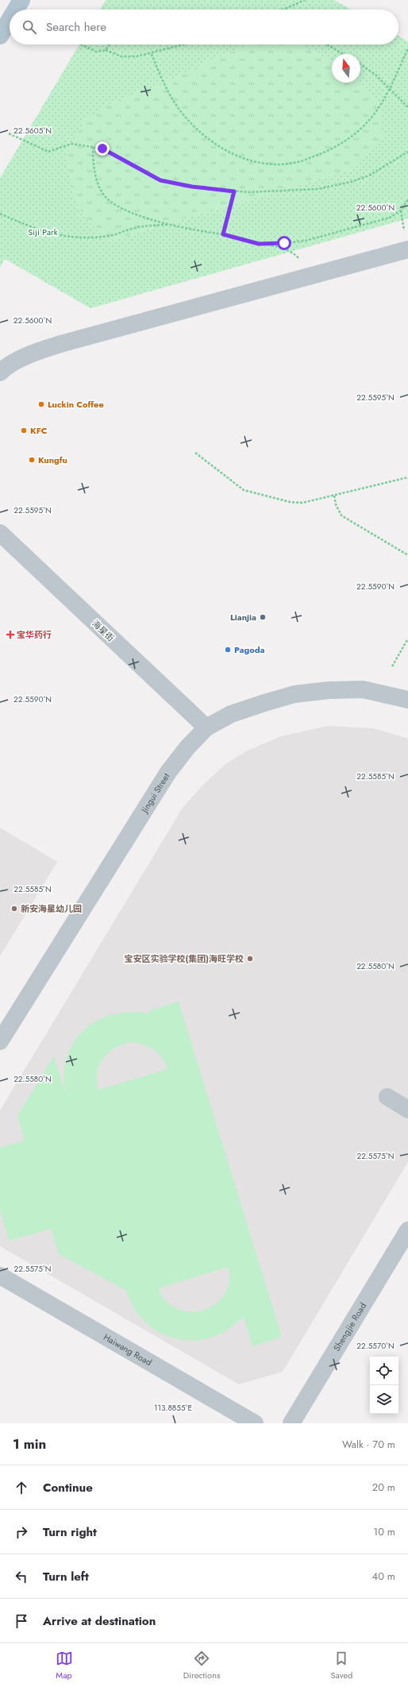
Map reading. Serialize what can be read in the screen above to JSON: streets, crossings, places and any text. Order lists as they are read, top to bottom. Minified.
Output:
{"streets":{"street":["海星街","Jingui Street","Shengjie Road","Haiwang Road"]},"crossings":[["海星街","Jingui Street"]],"parks":["Siji Park"],"places":{"other":["Luckin Coffee","KFC","Kungfu","Lianjia","Pagoda","新安海星幼儿园","宝安区实验学校(集团)海旺学校"],"health":["宝华药行"]},"north":"top","page":{"search":"Search here","heading":["1 min","Walk · 70 m"],"list":[["Continue","20 m"],["Turn right","10 m"],["Turn left","40 m"],"Arrive at destination"],"nav":["Map","Directions","Saved"]},"coordinates":["22.5605°N","22.5600°N","22.5595°N","22.5590°N","22.5585°N","22.5580°N","22.5575°N","22.5570°N","113.8855°E"]}
